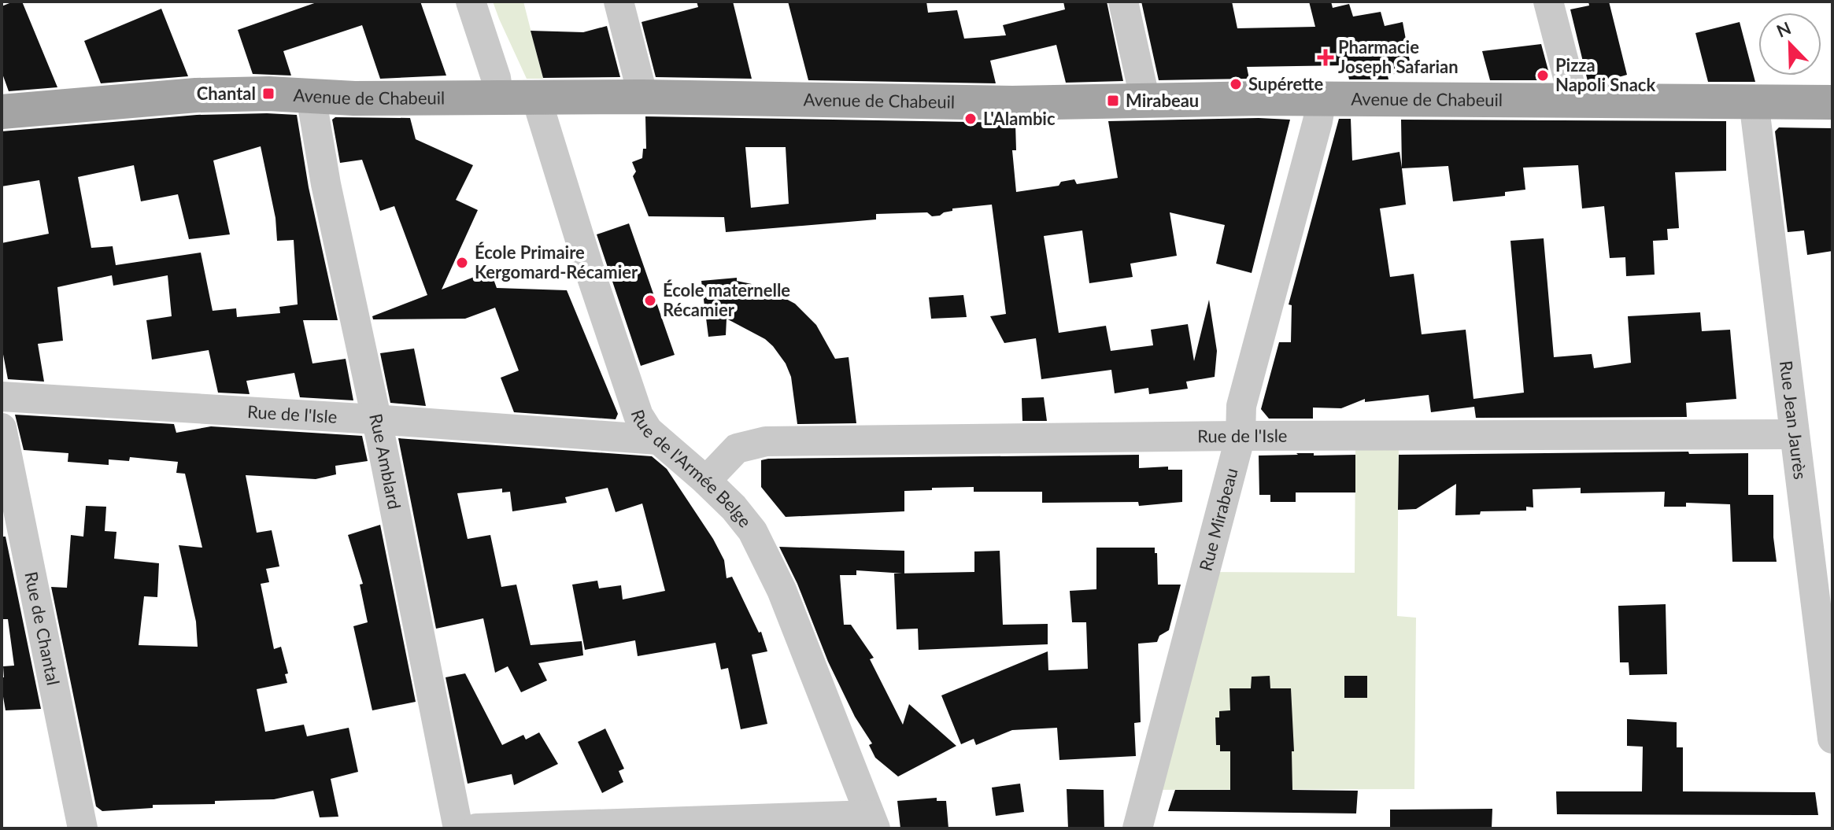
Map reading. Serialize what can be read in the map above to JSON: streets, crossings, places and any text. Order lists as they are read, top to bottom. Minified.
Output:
{"streets":{"main road":["Avenue de Chabeuil"],"street":["Rue de l'Isle","Rue Jean Jaurès","Rue Amblard","Rue de l'Armée Belge","Rue Mirabeau","Rue de Chantal"]},"crossings":[["Avenue de Chabeuil","Rue Jean Jaurès"],["Avenue de Chabeuil","Rue Amblard"],["Avenue de Chabeuil","Rue de l'Armée Belge"],["Avenue de Chabeuil","Rue Mirabeau"],["Rue de l'Isle","Rue Jean Jaurès"],["Rue de l'Isle","Rue Amblard"],["Rue de l'Isle","Rue de l'Armée Belge"],["Rue de l'Isle","Rue Mirabeau"]],"places":{"health":["Pharmacie Joseph Safarian"],"other":["Pizza Napoli Snack","Supérette","L'Alambic","École Primaire Kergomard-Récamier","École maternelle Récamier"],"transit":["Chantal","Mirabeau"]},"north":"top left"}
